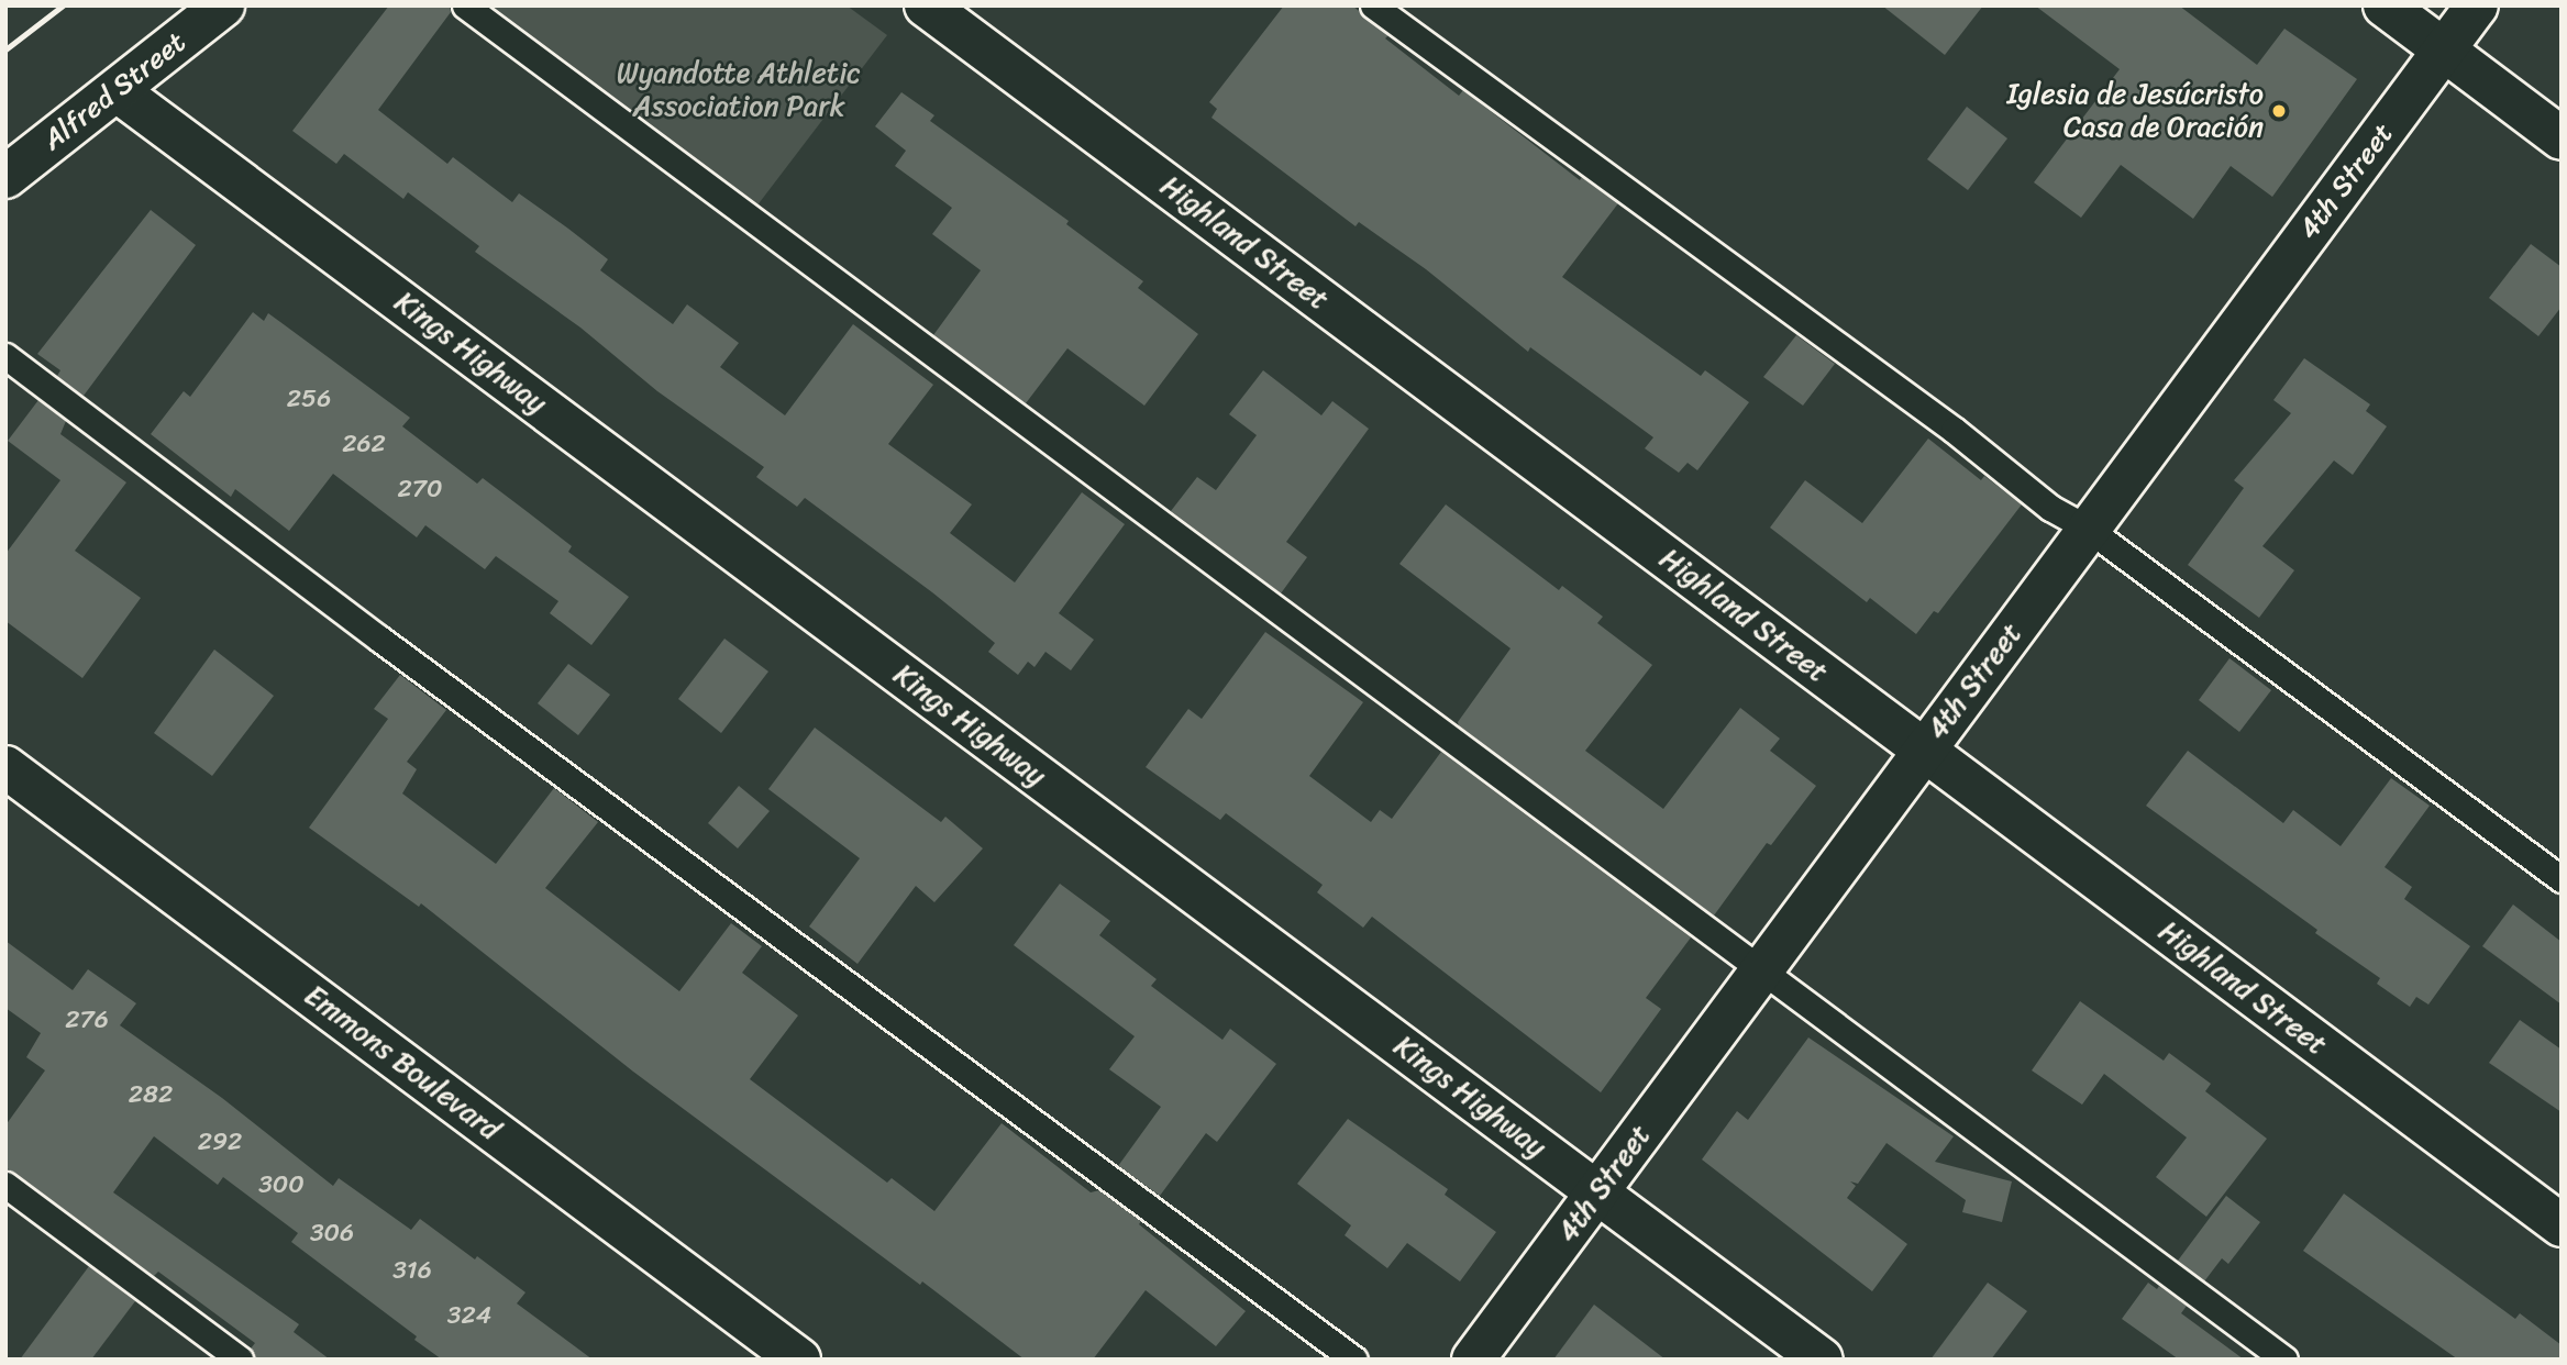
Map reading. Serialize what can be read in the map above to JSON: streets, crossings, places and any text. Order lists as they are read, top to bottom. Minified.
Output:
{"streets":{"street":["Alfred Street","4th Street","Highland Street","Kings Highway","Emmons Boulevard"]},"crossings":[["Alfred Street","Kings Highway"],["4th Street","Highland Street"],["4th Street","Kings Highway"]],"parks":["Wyandotte Athletic Association Park"],"places":["Iglesia de Jesúcristo Casa de Oración"],"house_numbers":["256","262","270","276","282","292","300","306","316","324"]}
